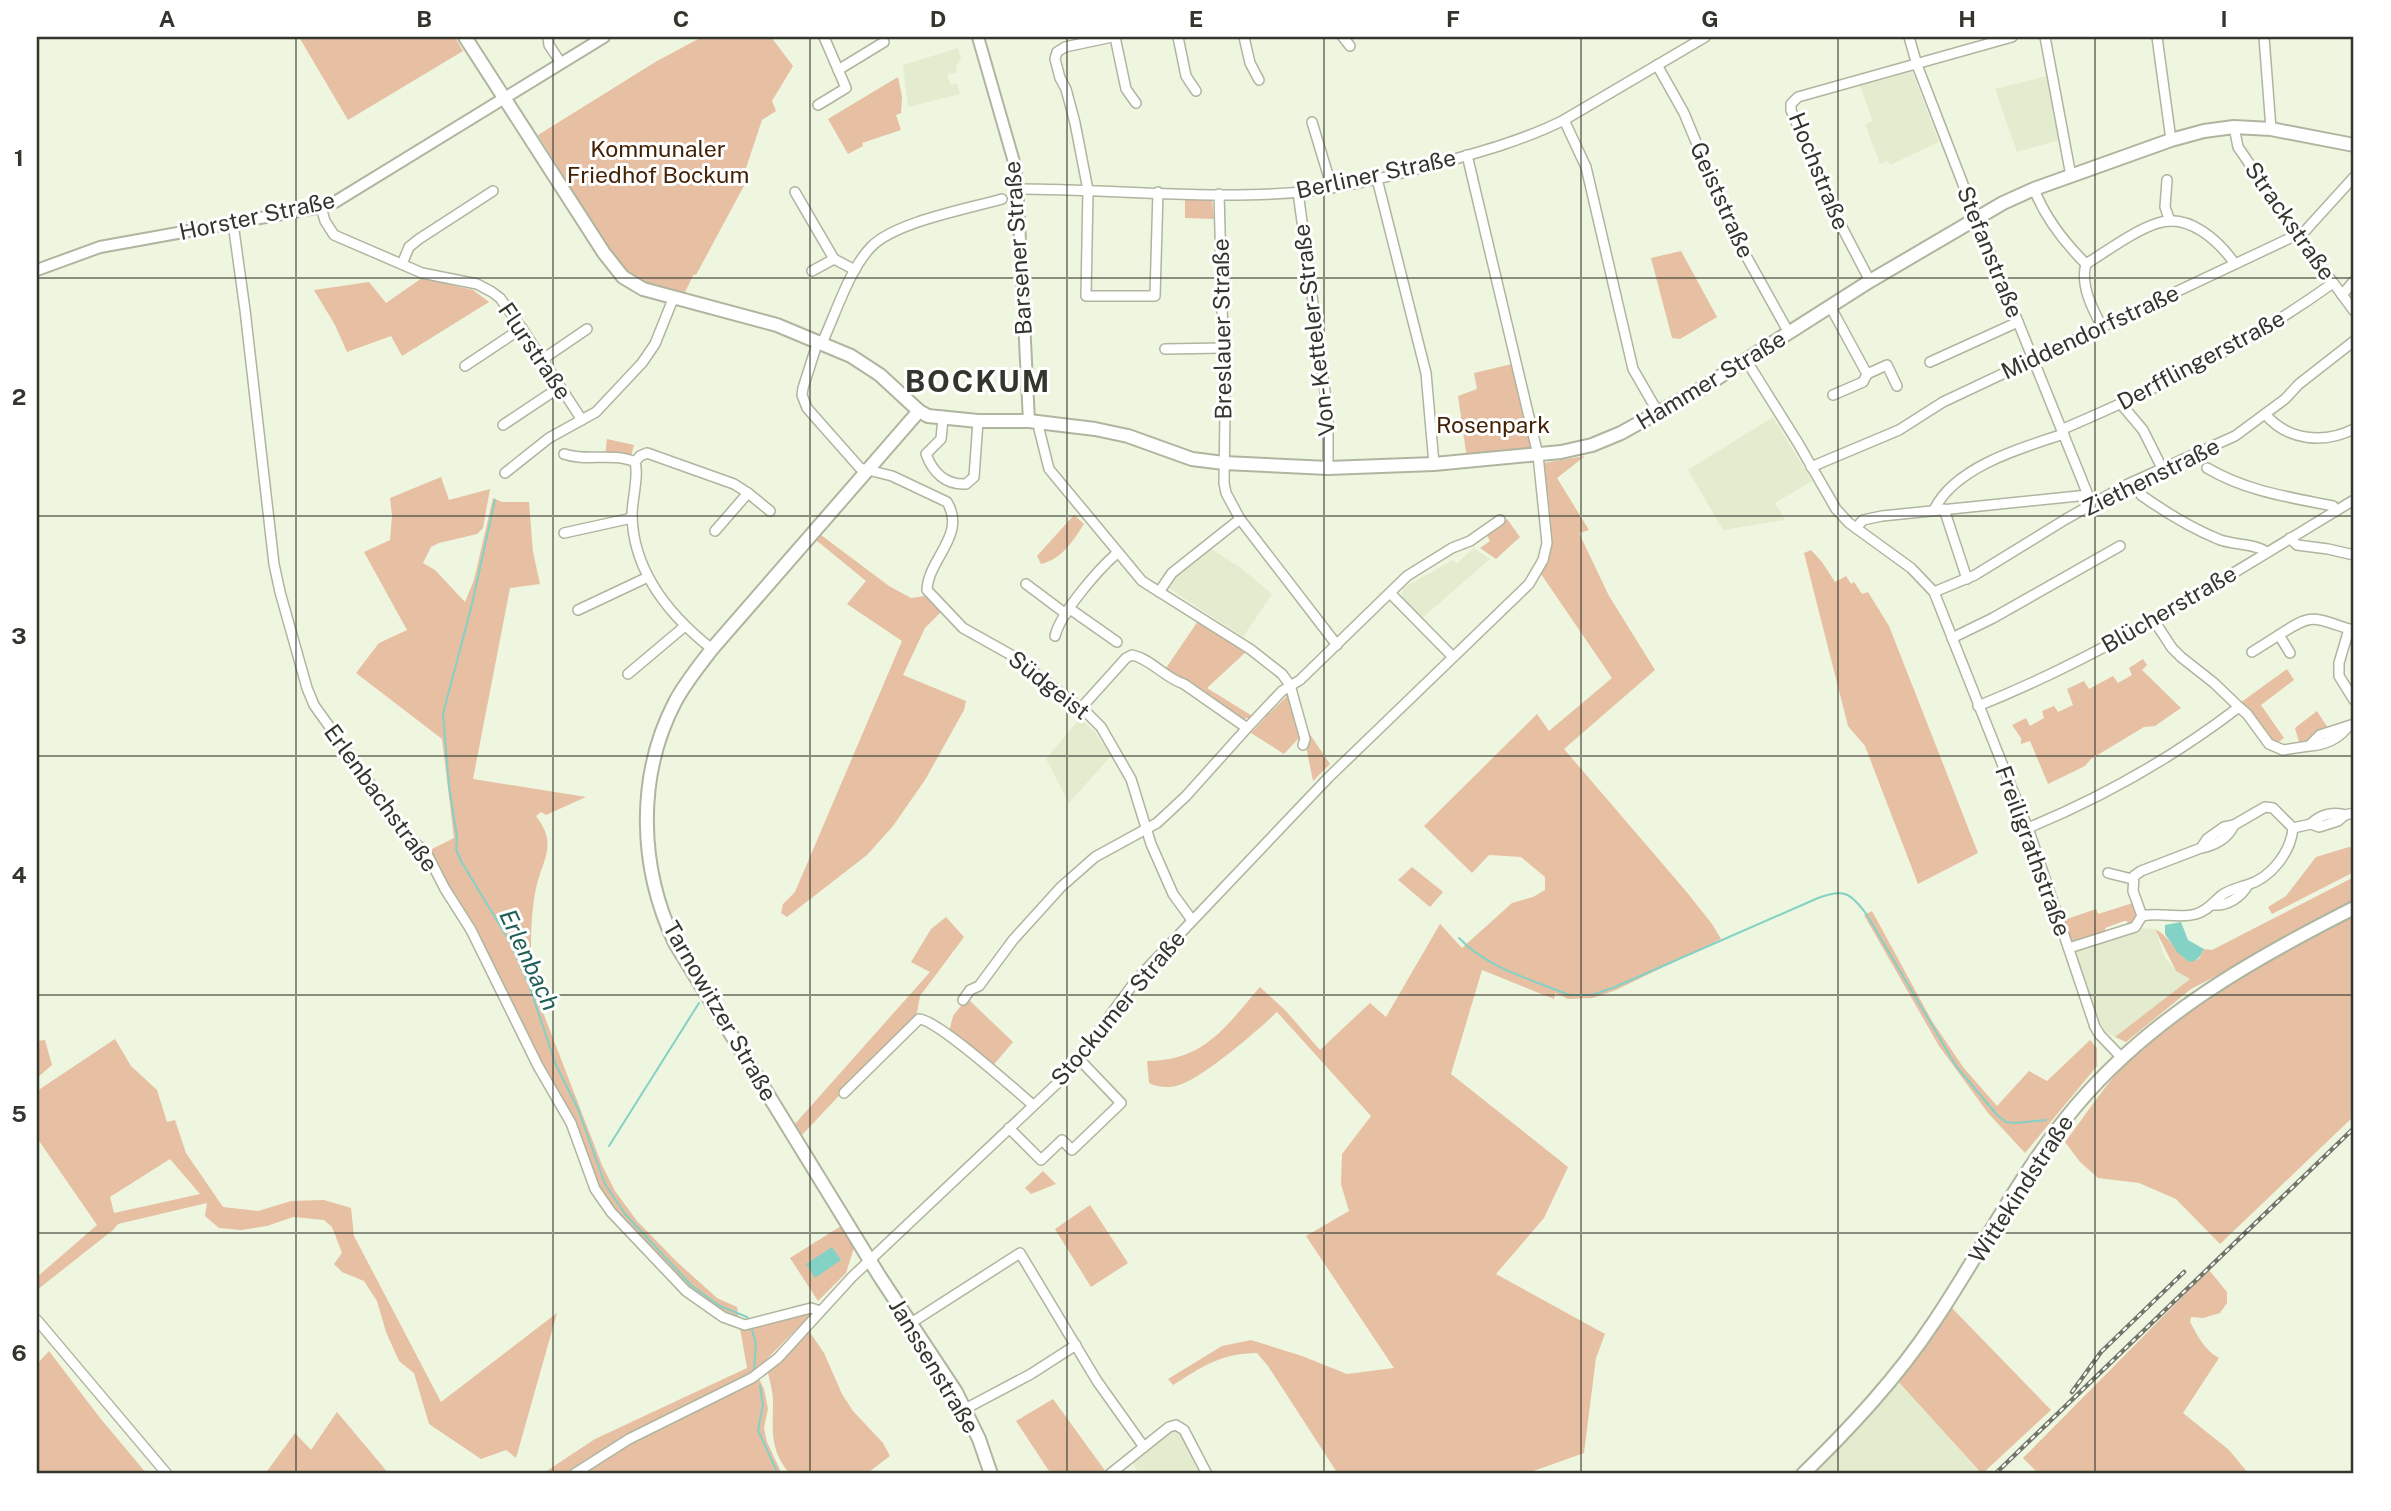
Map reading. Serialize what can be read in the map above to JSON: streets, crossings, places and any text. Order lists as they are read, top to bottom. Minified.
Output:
{"streets":{"main road":["Hammer Straße","Tarnowitzer Straße","Wittekindstraße","Janssenstraße"],"street":["Hochstraße","Berliner Straße","Geiststraße","Horster Straße","Strackstraße","Barsener Straße","Stefanstraße","Breslauer Straße","Von-Ketteler-Straße","Middendorfstraße","Flurstraße","Derfflingerstraße","Ziethenstraße","Blücherstraße","Südgeist","Erlenbachstraße","Freiligrathstraße","Stockumer Straße"]},"crossings":[["Hochstraße","Stefanstraße"],["Hochstraße","Hammer Straße"],["Berliner Straße","Geiststraße"],["Berliner Straße","Barsener Straße"],["Berliner Straße","Breslauer Straße"],["Berliner Straße","Von-Ketteler-Straße"],["Berliner Straße","Stockumer Straße"],["Geiststraße","Hammer Straße"],["Horster Straße","Flurstraße"],["Horster Straße","Erlenbachstraße"],["Strackstraße","Middendorfstraße"],["Strackstraße","Derfflingerstraße"],["Strackstraße","Hammer Straße"],["Barsener Straße","Hammer Straße"],["Stefanstraße","Middendorfstraße"],["Stefanstraße","Derfflingerstraße"],["Stefanstraße","Hammer Straße"],["Stefanstraße","Ziethenstraße"],["Breslauer Straße","Hammer Straße"],["Von-Ketteler-Straße","Hammer Straße"],["Middendorfstraße","Freiligrathstraße"],["Hammer Straße","Freiligrathstraße"],["Hammer Straße","Stockumer Straße"],["Hammer Straße","Tarnowitzer Straße"],["Ziethenstraße","Freiligrathstraße"],["Blücherstraße","Freiligrathstraße"],["Südgeist","Stockumer Straße"],["Südgeist","Tarnowitzer Straße"],["Erlenbachstraße","Stockumer Straße"],["Freiligrathstraße","Wittekindstraße"],["Stockumer Straße","Tarnowitzer Straße"],["Stockumer Straße","Janssenstraße"],["Tarnowitzer Straße","Janssenstraße"]],"districts":["BOCKUM"],"water":["Erlenbach"],"parks":["Kommunaler Friedhof Bockum","Rosenpark"],"grid":{"columns":["A","B","C","D","E","F","G","H","I"],"rows":["1","2","3","4","5","6"]}}
